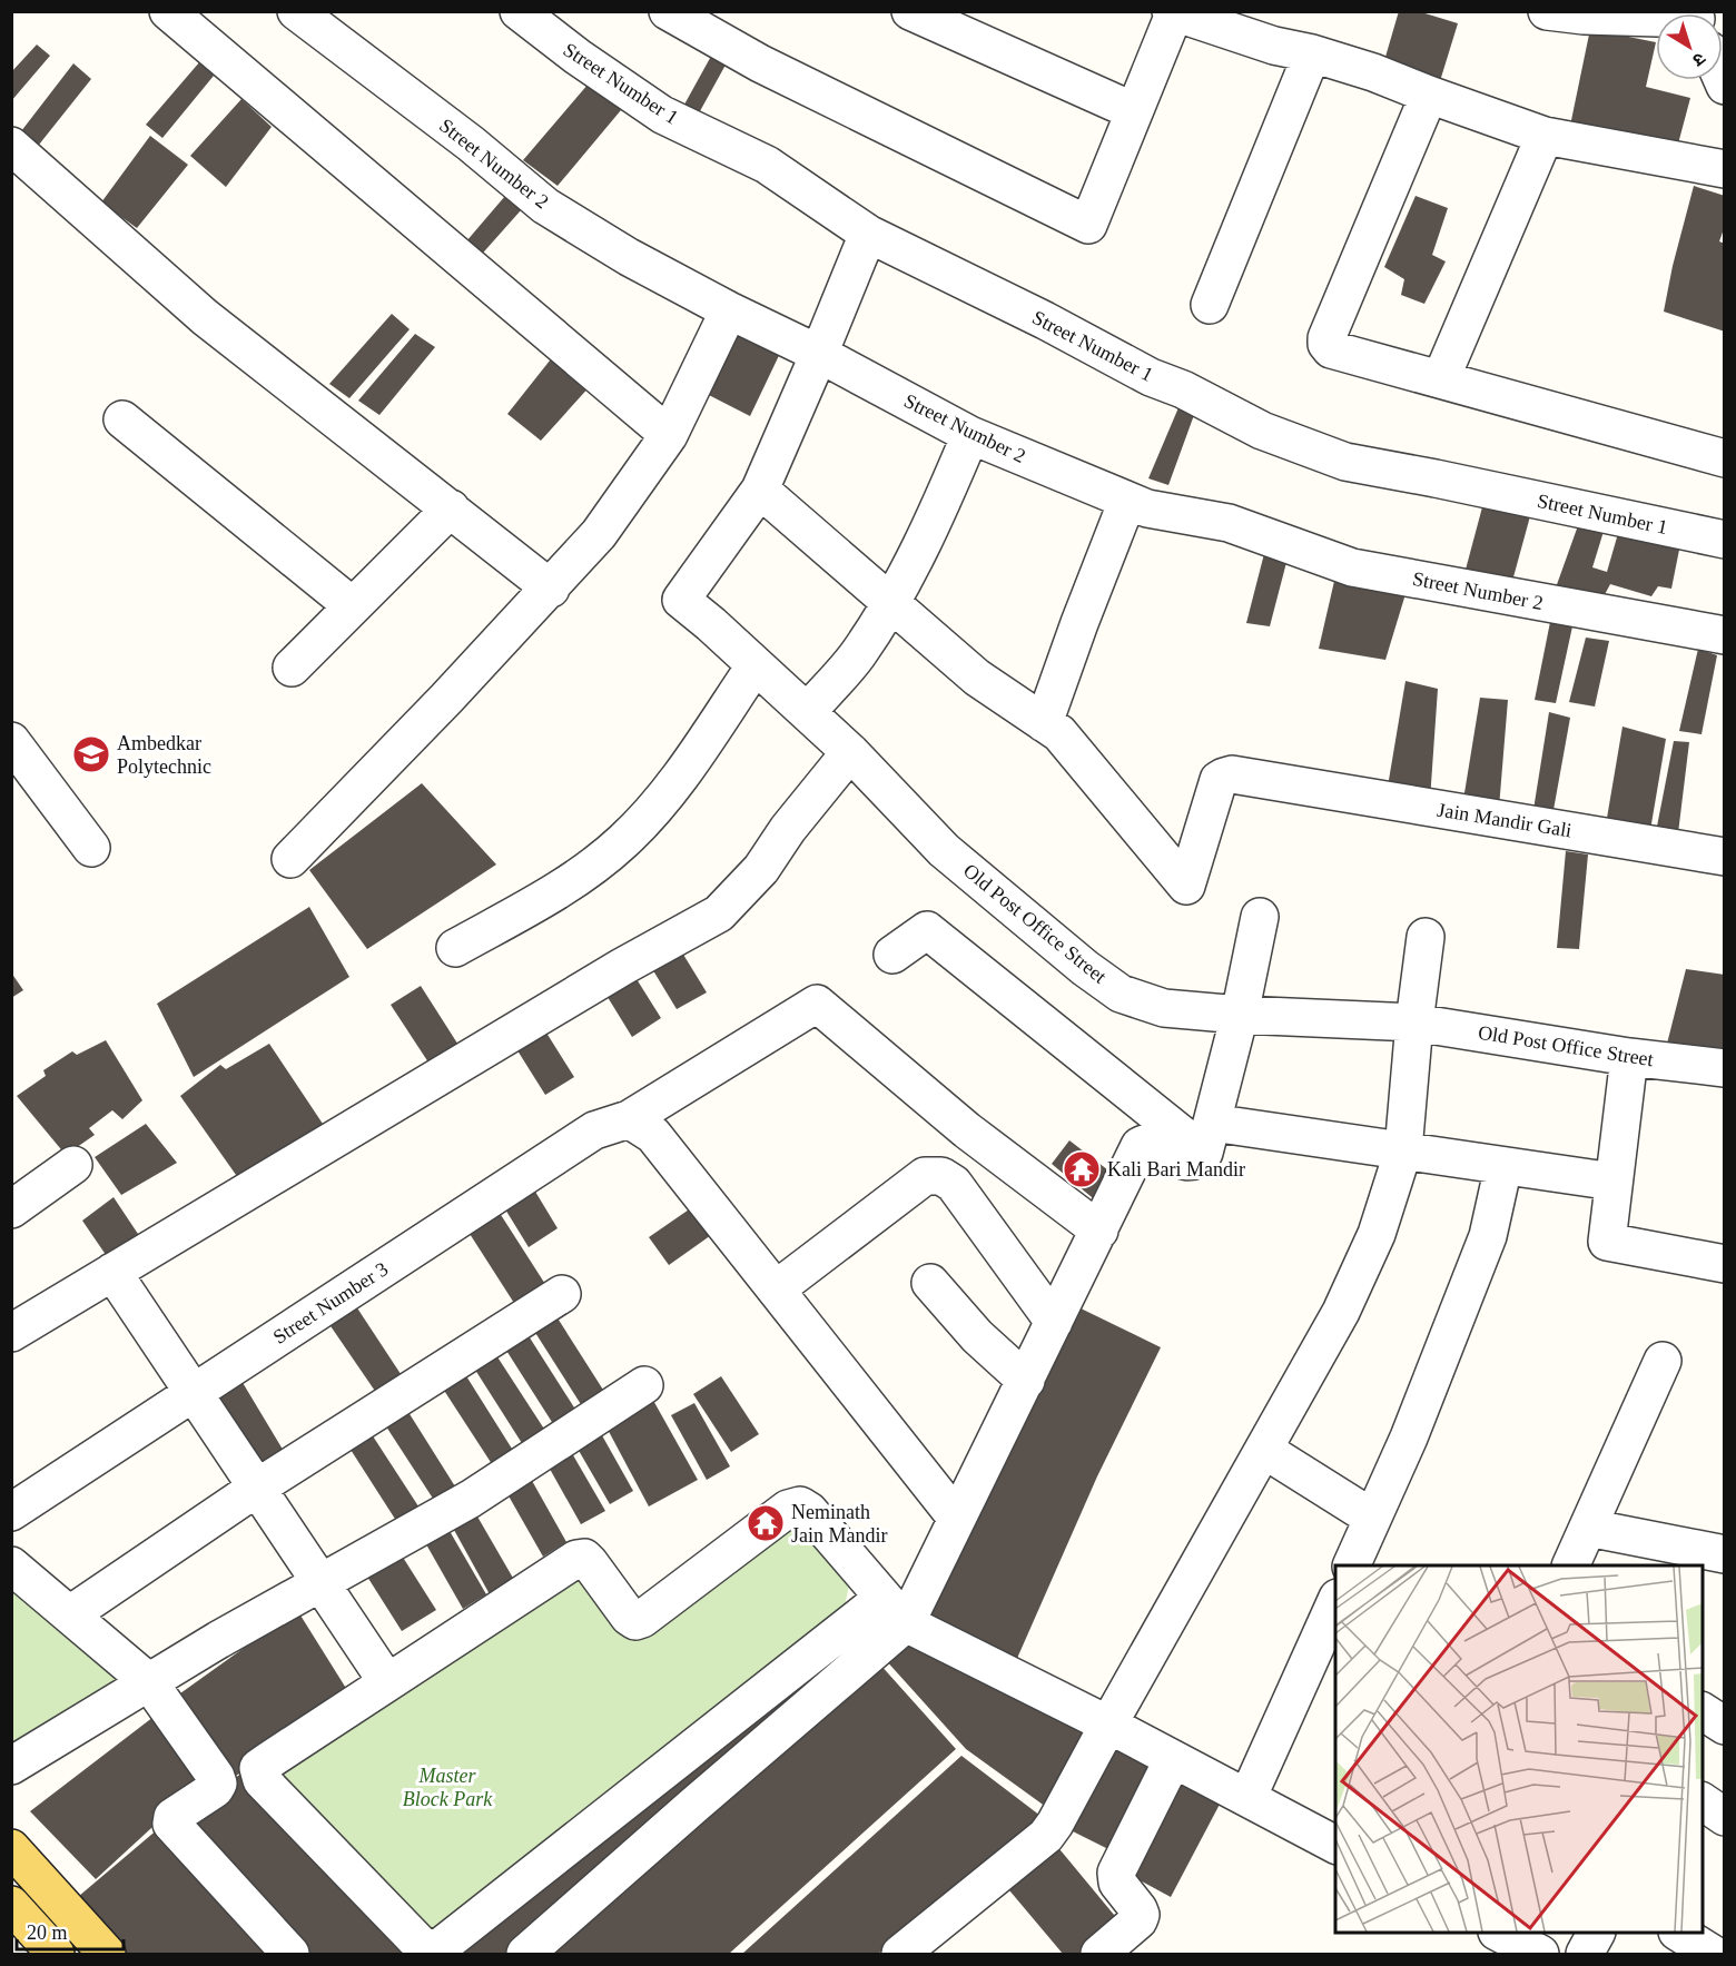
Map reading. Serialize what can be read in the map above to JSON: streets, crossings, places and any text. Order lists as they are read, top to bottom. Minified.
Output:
{"streets":{"street":["Street Number 1","Street Number 2","Jain Mandir Gali","Old Post Office Street","Street Number 3"]},"parks":["Master Block Park"],"places":{"school or university":["Ambedkar Polytechnic"],"temple":["Kali Bari Mandir","Neminath Jain Mandir"]},"scale_bar":"20 m","north":"bottom right"}
